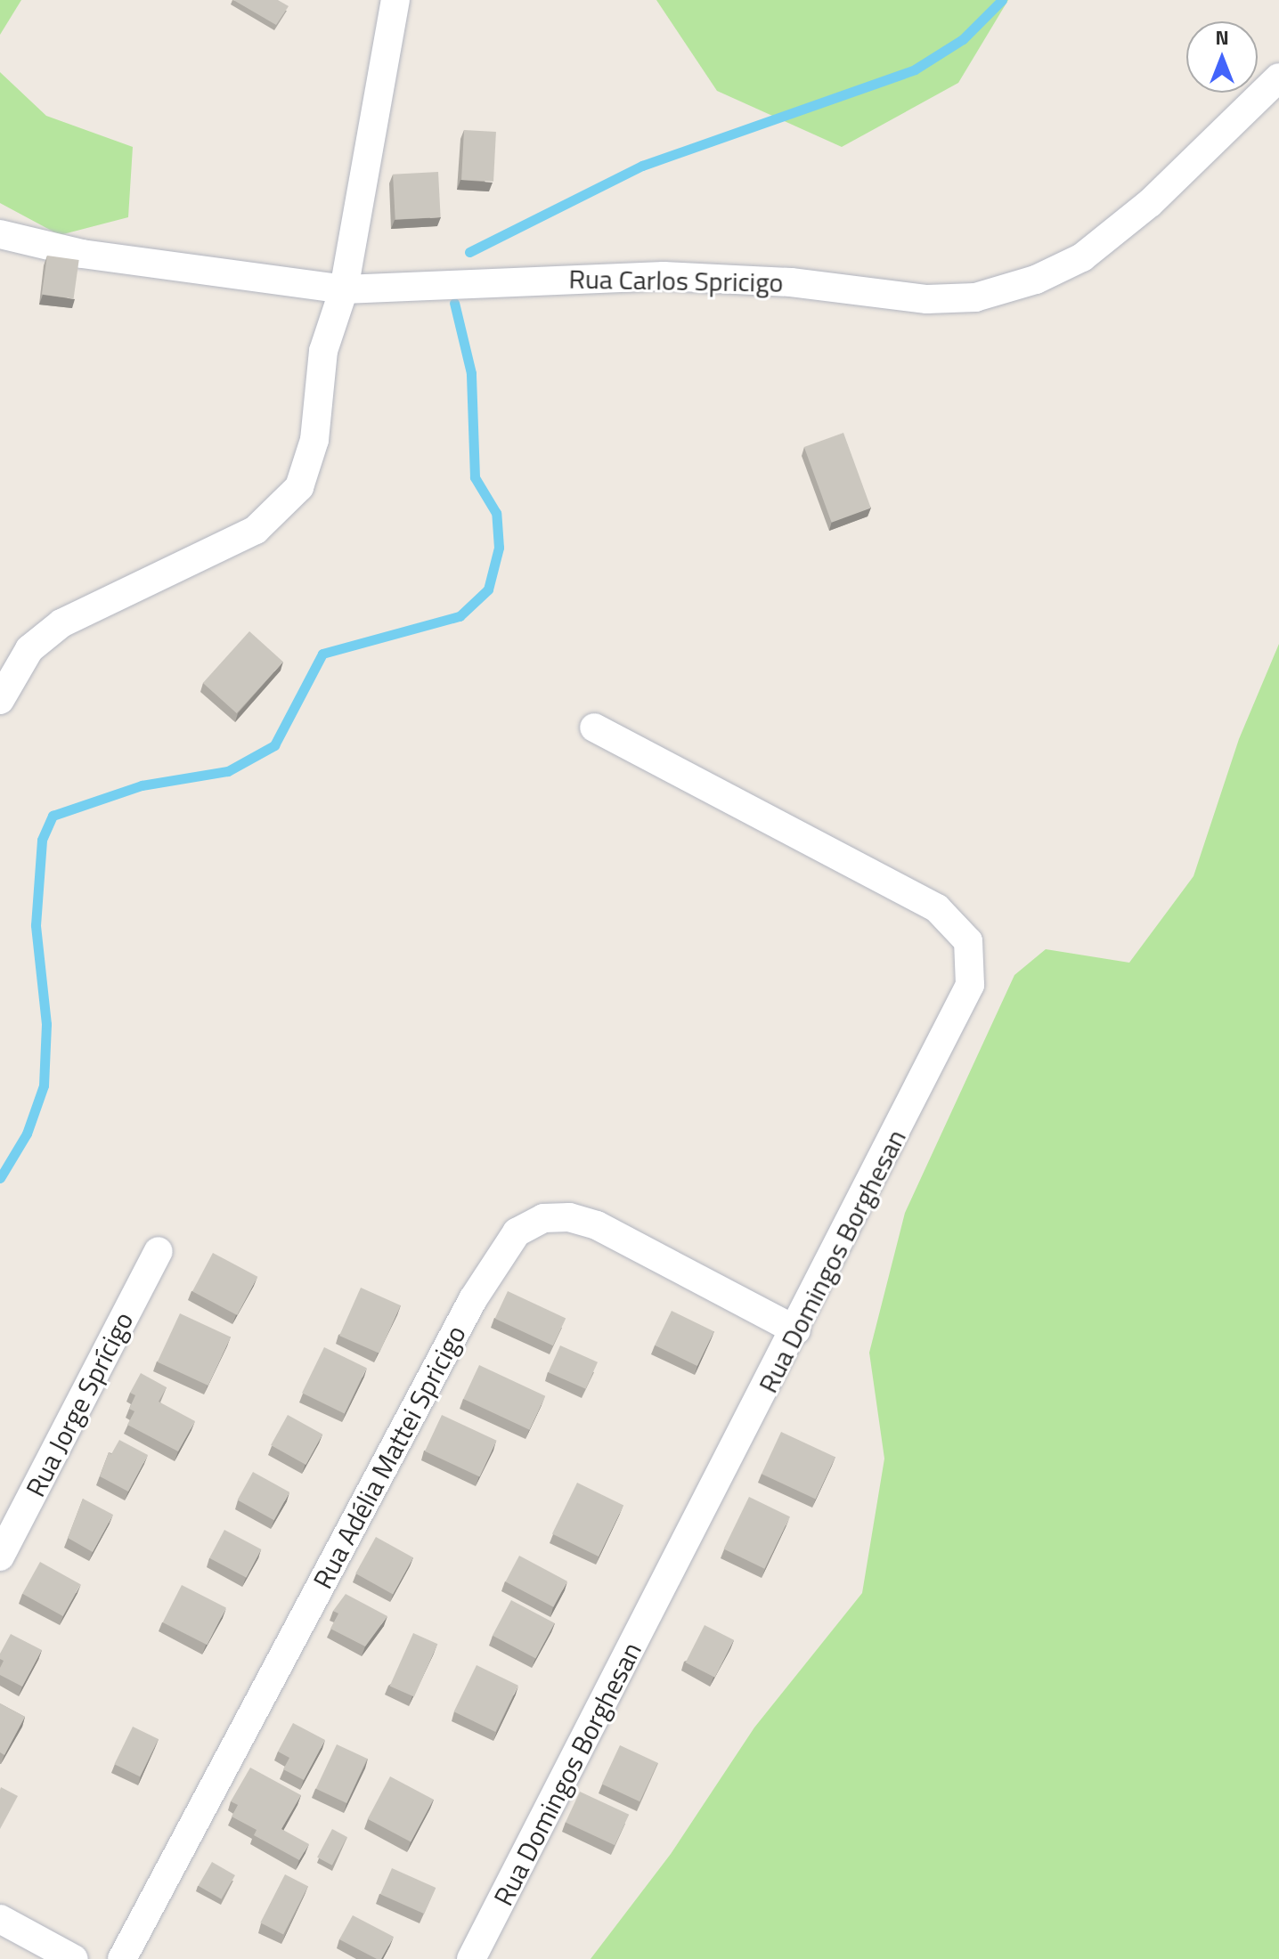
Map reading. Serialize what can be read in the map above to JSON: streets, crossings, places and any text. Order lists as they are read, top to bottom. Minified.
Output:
{"streets":{"street":["Rua Carlos Spricigo","Rua Domingos Borghesan","Rua Jorge Sprícigo","Rua Adélia Mattei Spricigo"]},"crossings":[["Rua Domingos Borghesan","Rua Adélia Mattei Spricigo"]],"north":"top"}
